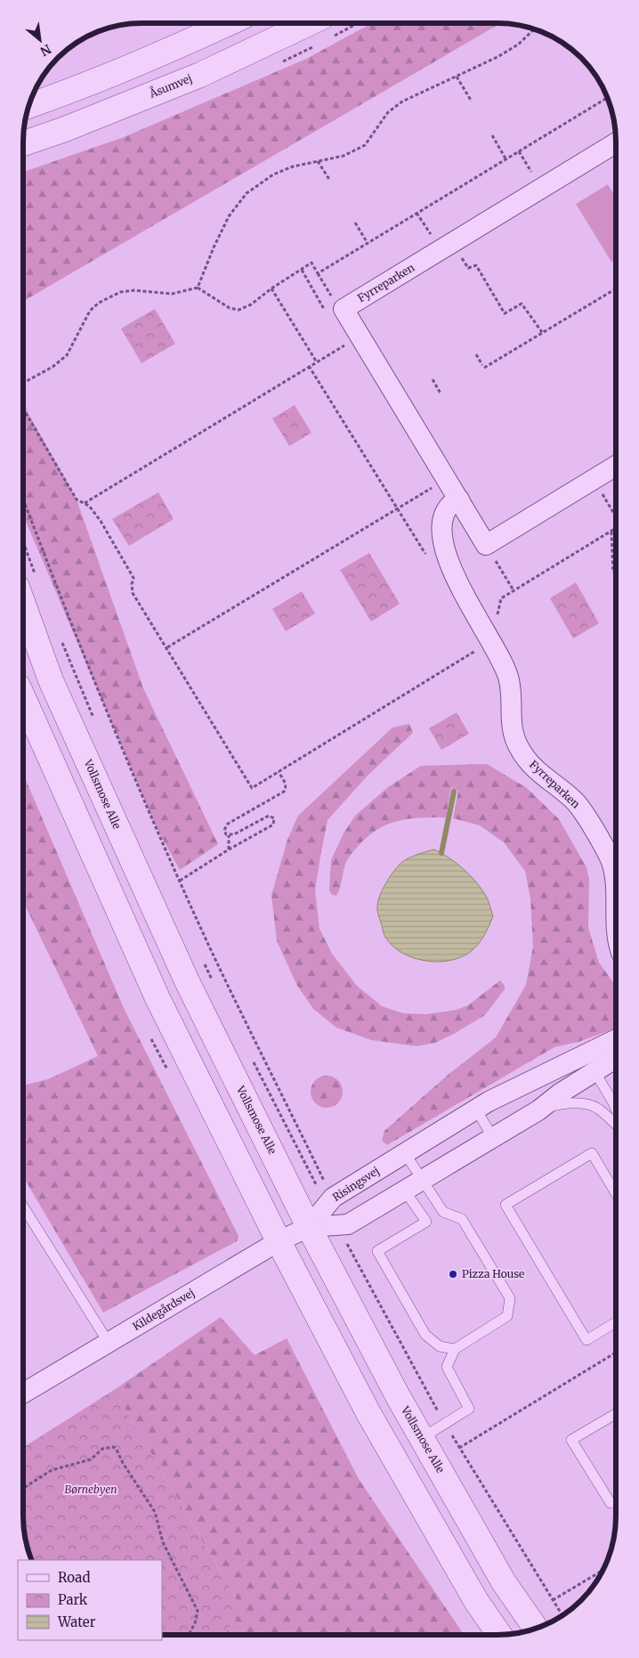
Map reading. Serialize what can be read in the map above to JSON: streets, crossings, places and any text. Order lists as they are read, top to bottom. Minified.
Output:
{"streets":{"street":["Åsumvej","Fyrreparken","Vollsmose Alle","Risingsvej","Kildegårdsvej"]},"crossings":[["Vollsmose Alle","Risingsvej"],["Vollsmose Alle","Kildegårdsvej"],["Risingsvej","Kildegårdsvej"]],"parks":["Børnebyen"],"places":["Pizza House"],"legend":["Road","Park","Water"],"north":"bottom right"}
